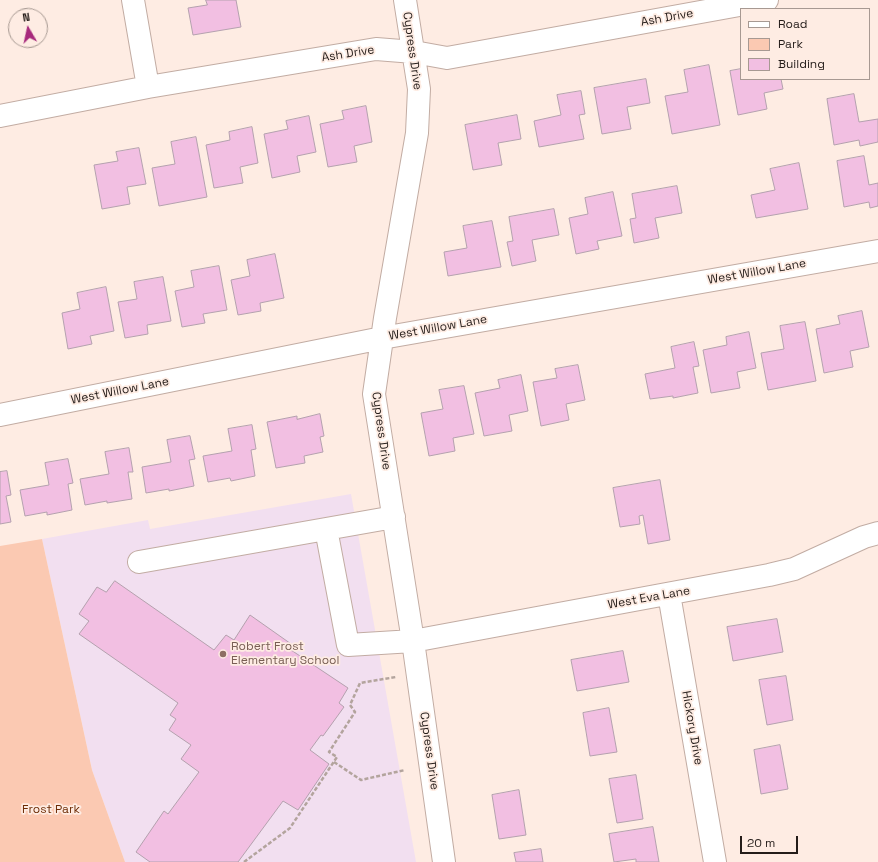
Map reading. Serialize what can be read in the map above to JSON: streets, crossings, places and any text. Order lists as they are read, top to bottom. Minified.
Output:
{"streets":{"street":["Ash Drive","Cypress Drive","West Willow Lane","West Eva Lane","Hickory Drive"]},"crossings":[["Ash Drive","Cypress Drive"],["Cypress Drive","West Willow Lane"],["Cypress Drive","West Eva Lane"],["West Eva Lane","Hickory Drive"]],"parks":["Frost Park"],"places":["Robert Frost Elementary School"],"legend":["Road","Park","Building"],"scale_bar":"20 m","north":"top"}
